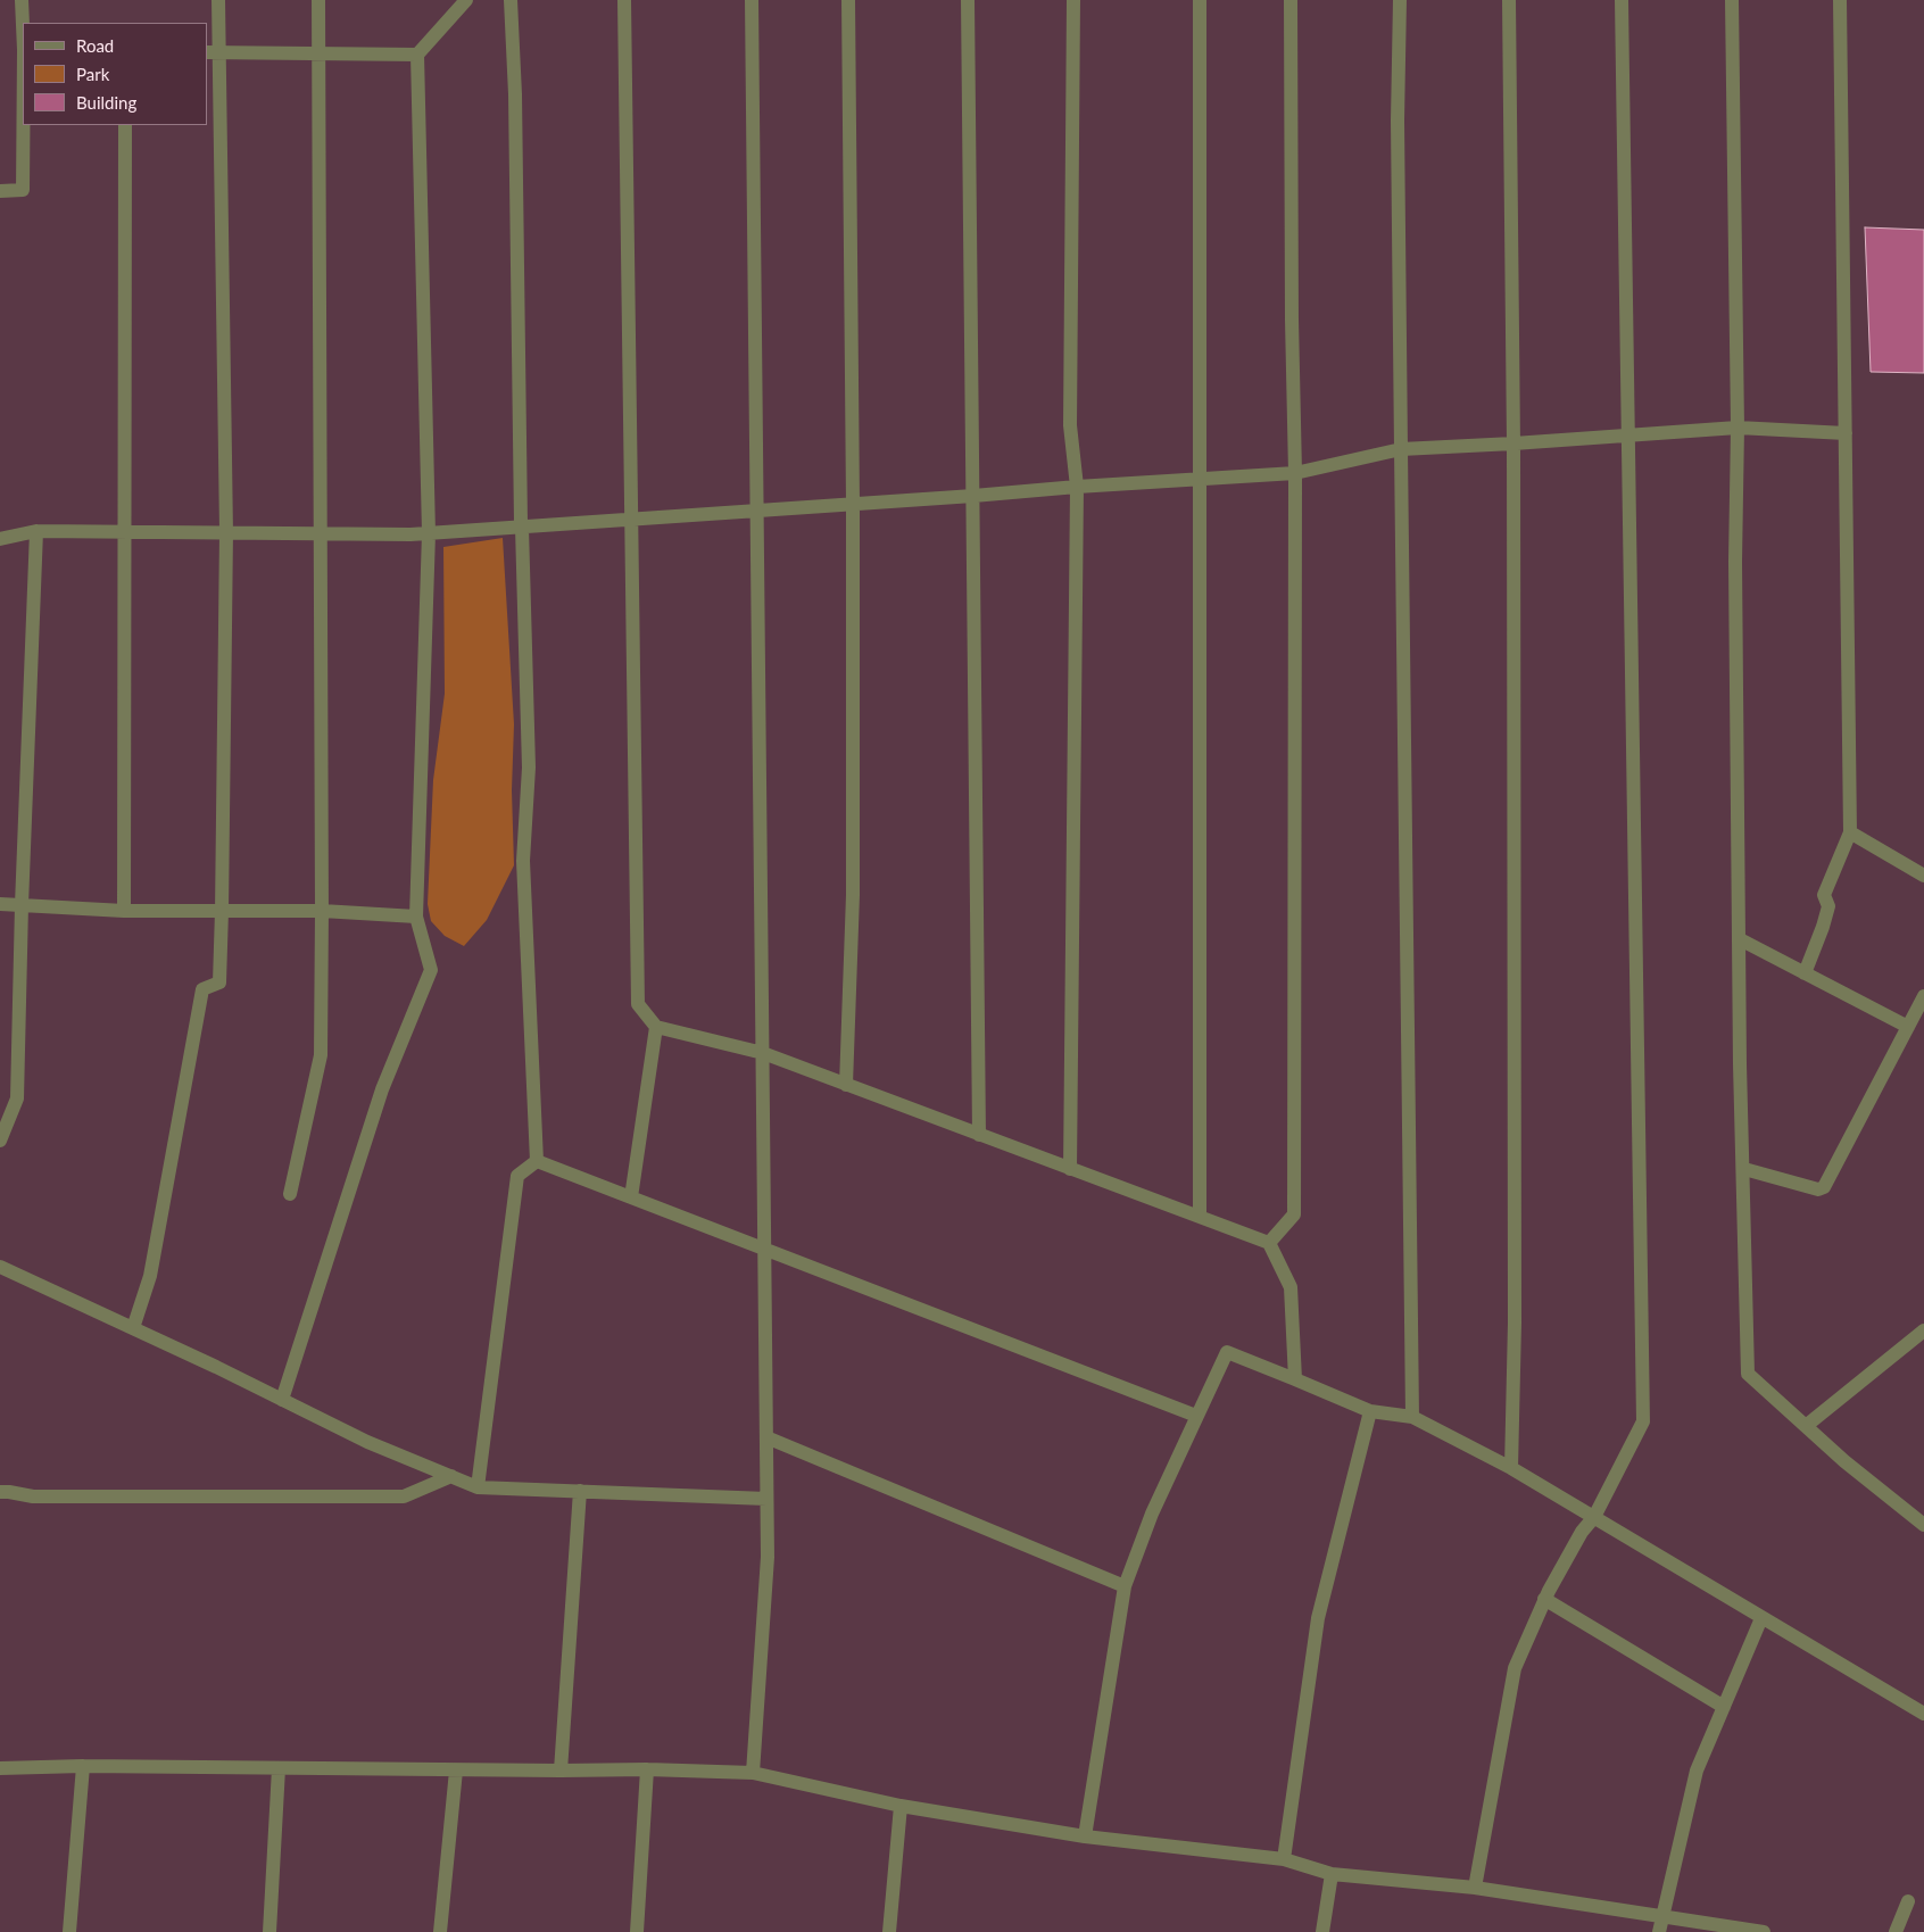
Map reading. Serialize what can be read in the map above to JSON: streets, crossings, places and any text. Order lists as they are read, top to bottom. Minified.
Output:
{"legend":["Road","Park","Building"]}
